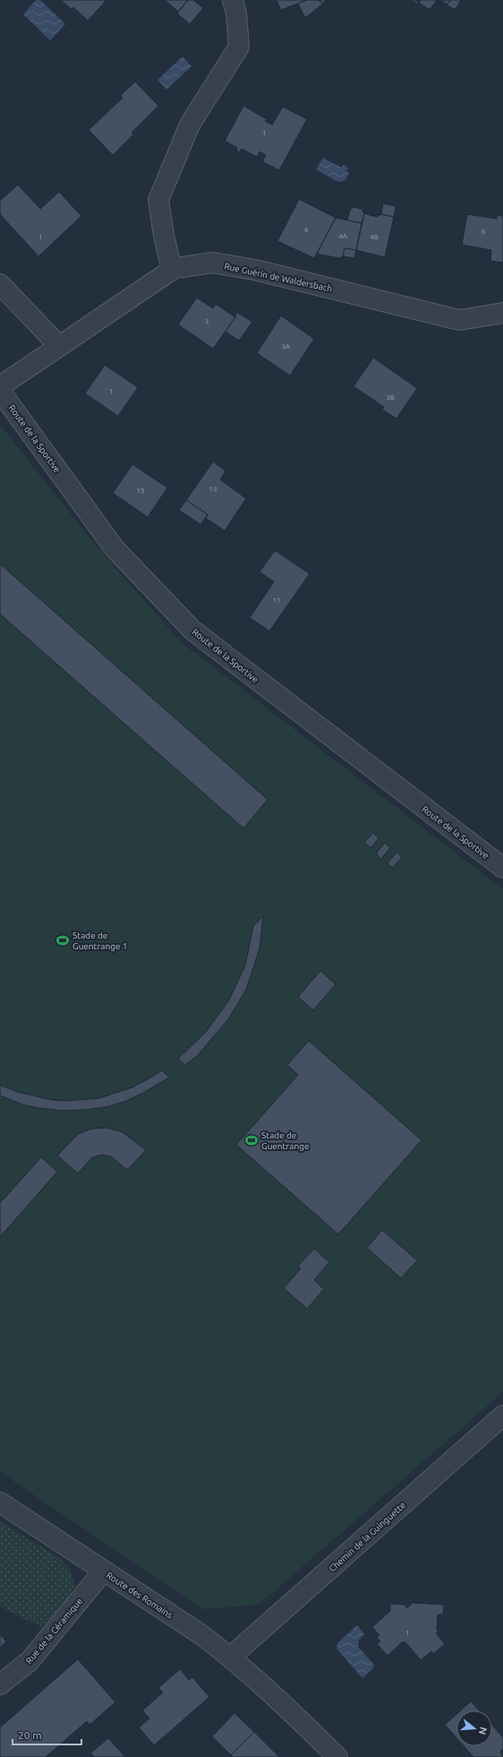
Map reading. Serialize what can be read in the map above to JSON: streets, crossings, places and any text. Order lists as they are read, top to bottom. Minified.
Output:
{"streets":{"street":["Rue Guérin de Waldersbach","Route de la Sportive","Chemin de la Guinguette","Route des Romains","Rue de la Céramique"]},"crossings":[["Chemin de la Guinguette","Route des Romains"],["Route des Romains","Rue de la Céramique"]],"places":{"sports":["Stade de Guentrange 1","Stade de Guentrange"]},"house_numbers":["1","4","6","4A","1","4B","3","3A","1","3B","13","15","11","1"],"scale_bar":"20 m","north":"right"}
